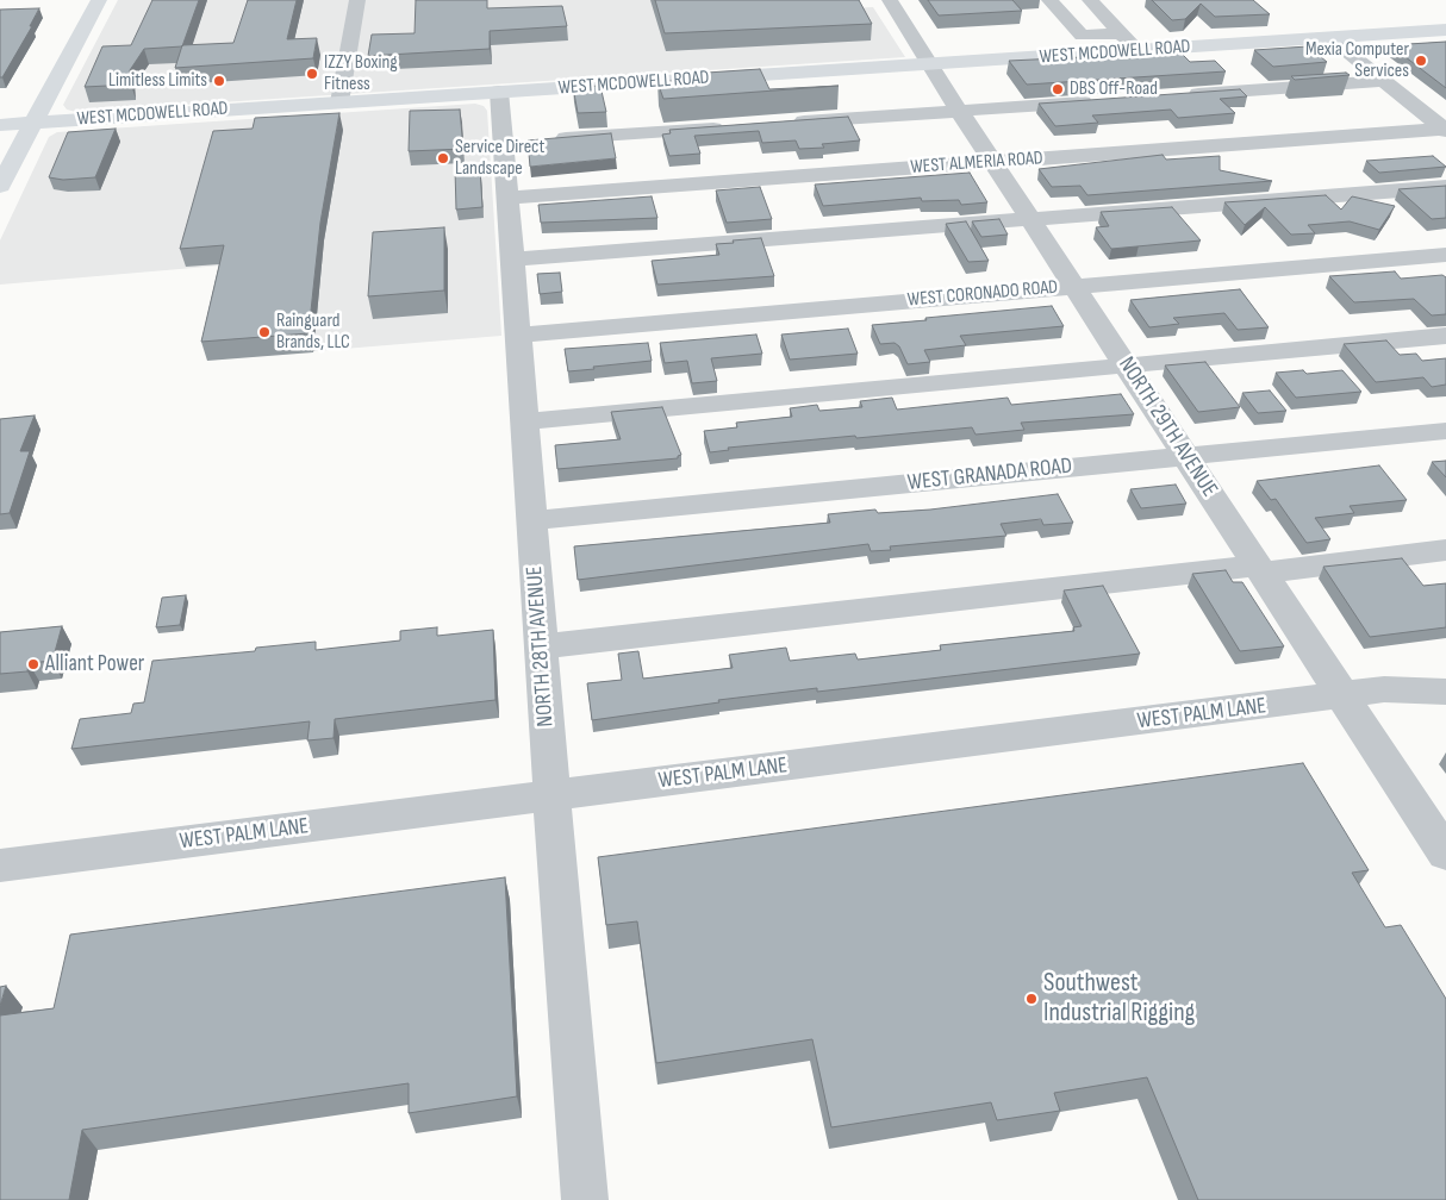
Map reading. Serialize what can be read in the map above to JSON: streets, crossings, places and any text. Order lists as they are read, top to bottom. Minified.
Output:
{"streets":{"main road":["WEST MCDOWELL ROAD"],"street":["WEST ALMERIA ROAD","WEST CORONADO ROAD","NORTH 29TH AVENUE","WEST GRANADA ROAD","NORTH 28TH AVENUE","WEST PALM LANE"]},"crossings":[["WEST MCDOWELL ROAD","NORTH 29TH AVENUE"],["WEST MCDOWELL ROAD","NORTH 28TH AVENUE"],["WEST ALMERIA ROAD","NORTH 29TH AVENUE"],["WEST ALMERIA ROAD","NORTH 28TH AVENUE"],["WEST CORONADO ROAD","NORTH 29TH AVENUE"],["WEST CORONADO ROAD","NORTH 28TH AVENUE"],["NORTH 29TH AVENUE","WEST GRANADA ROAD"],["NORTH 29TH AVENUE","WEST PALM LANE"],["WEST GRANADA ROAD","NORTH 28TH AVENUE"],["NORTH 28TH AVENUE","WEST PALM LANE"]],"places":["Mexia Computer Services","IZZY Boxing Fitness","Limitless Limits","DBS Off-Road","Service Direct Landscape","Rainguard Brands, LLC","Alliant Power","Southwest Industrial Rigging"]}
